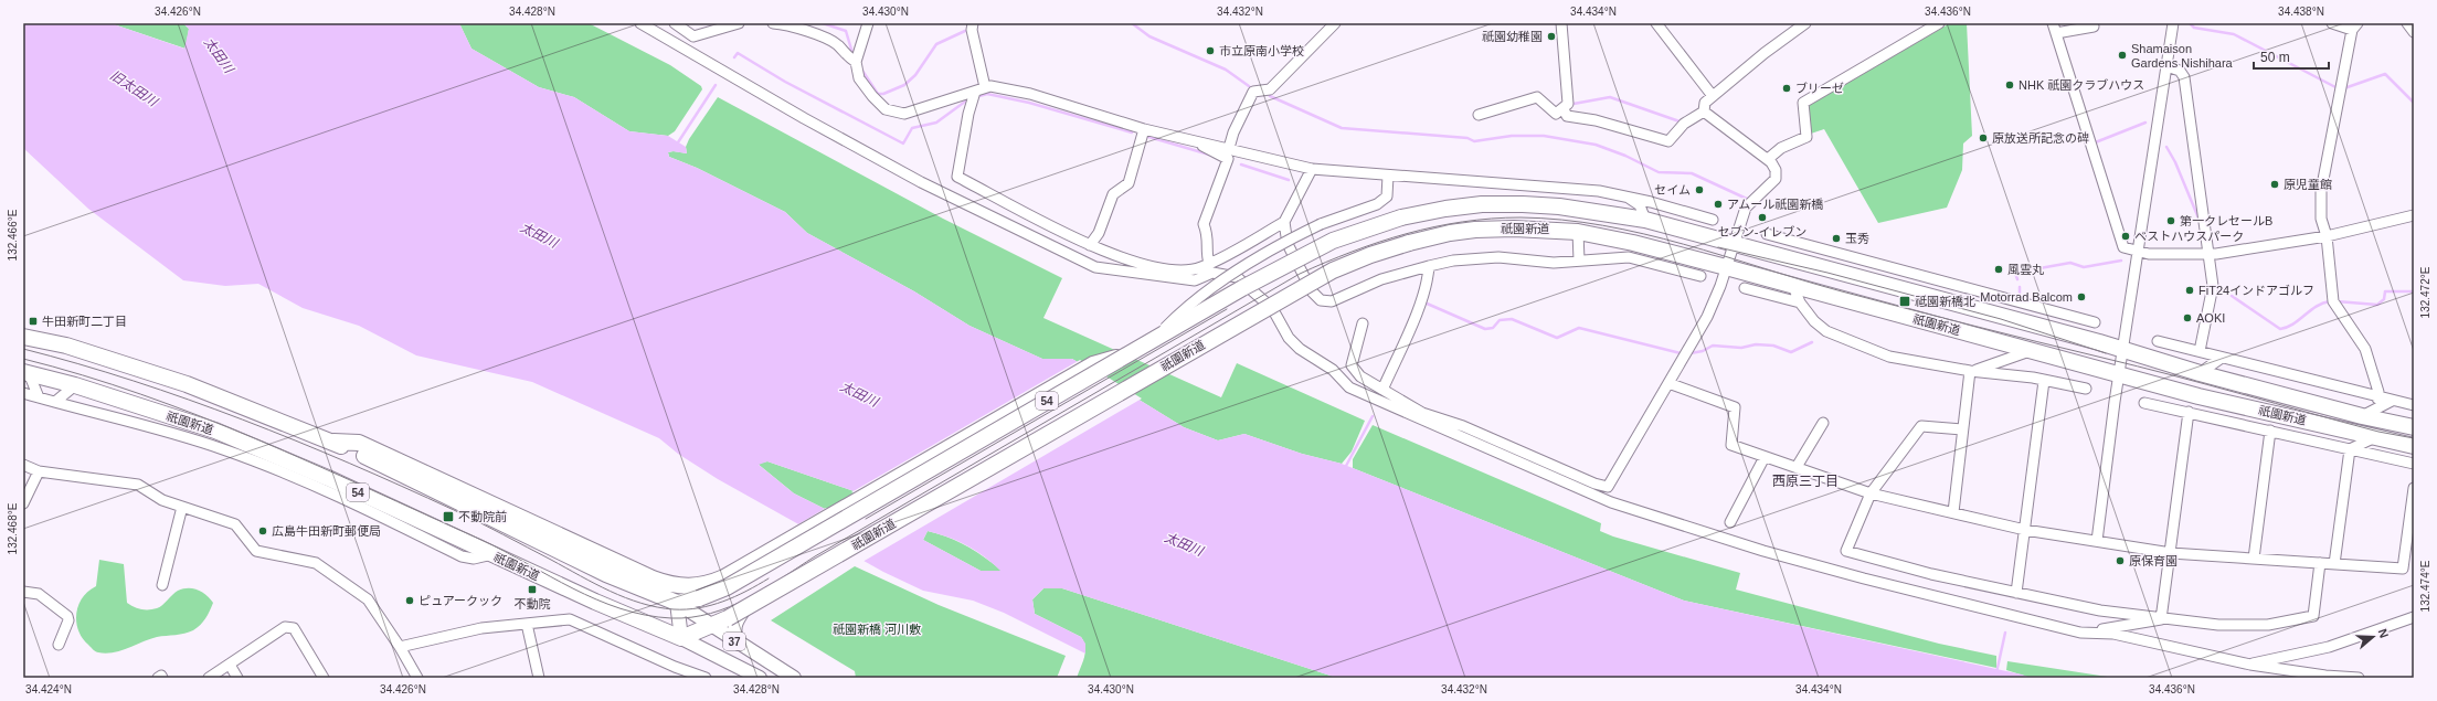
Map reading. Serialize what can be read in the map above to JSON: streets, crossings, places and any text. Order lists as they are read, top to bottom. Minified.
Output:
{"streets":{"highway":["祇園新道","54"],"main road":["37"]},"crossings":[["祇園新道","37"]],"districts":["西原三丁目"],"water":["太田川","旧太田川"],"parks":["祇園新橋 河川敷"],"places":{"other":["祇園幼稚園","市立原南小学校","Shamaison Gardens Nishihara","NHK 祇園クラブハウス","ブリーゼ","原放送所記念の碑","原児童館","セイム","アムール祇園新橋","セブン-イレブン","第一クレセールB","ベストハウスパーク","玉秀","風雲丸","FiT24インドアゴルフ","Motorrad Balcom","AOKI","広島牛田新町郵便局","原保育園","ピュアークック"],"transit":["祗園新橋北","牛田新町二丁目","不動院前","不動院"]},"scale_bar":"50 m","north":"right","coordinates":["34.426°N","34.428°N","34.430°N","34.432°N","34.434°N","34.436°N","34.438°N","132.466°E","132.472°E","132.468°E","132.474°E","34.424°N"]}
